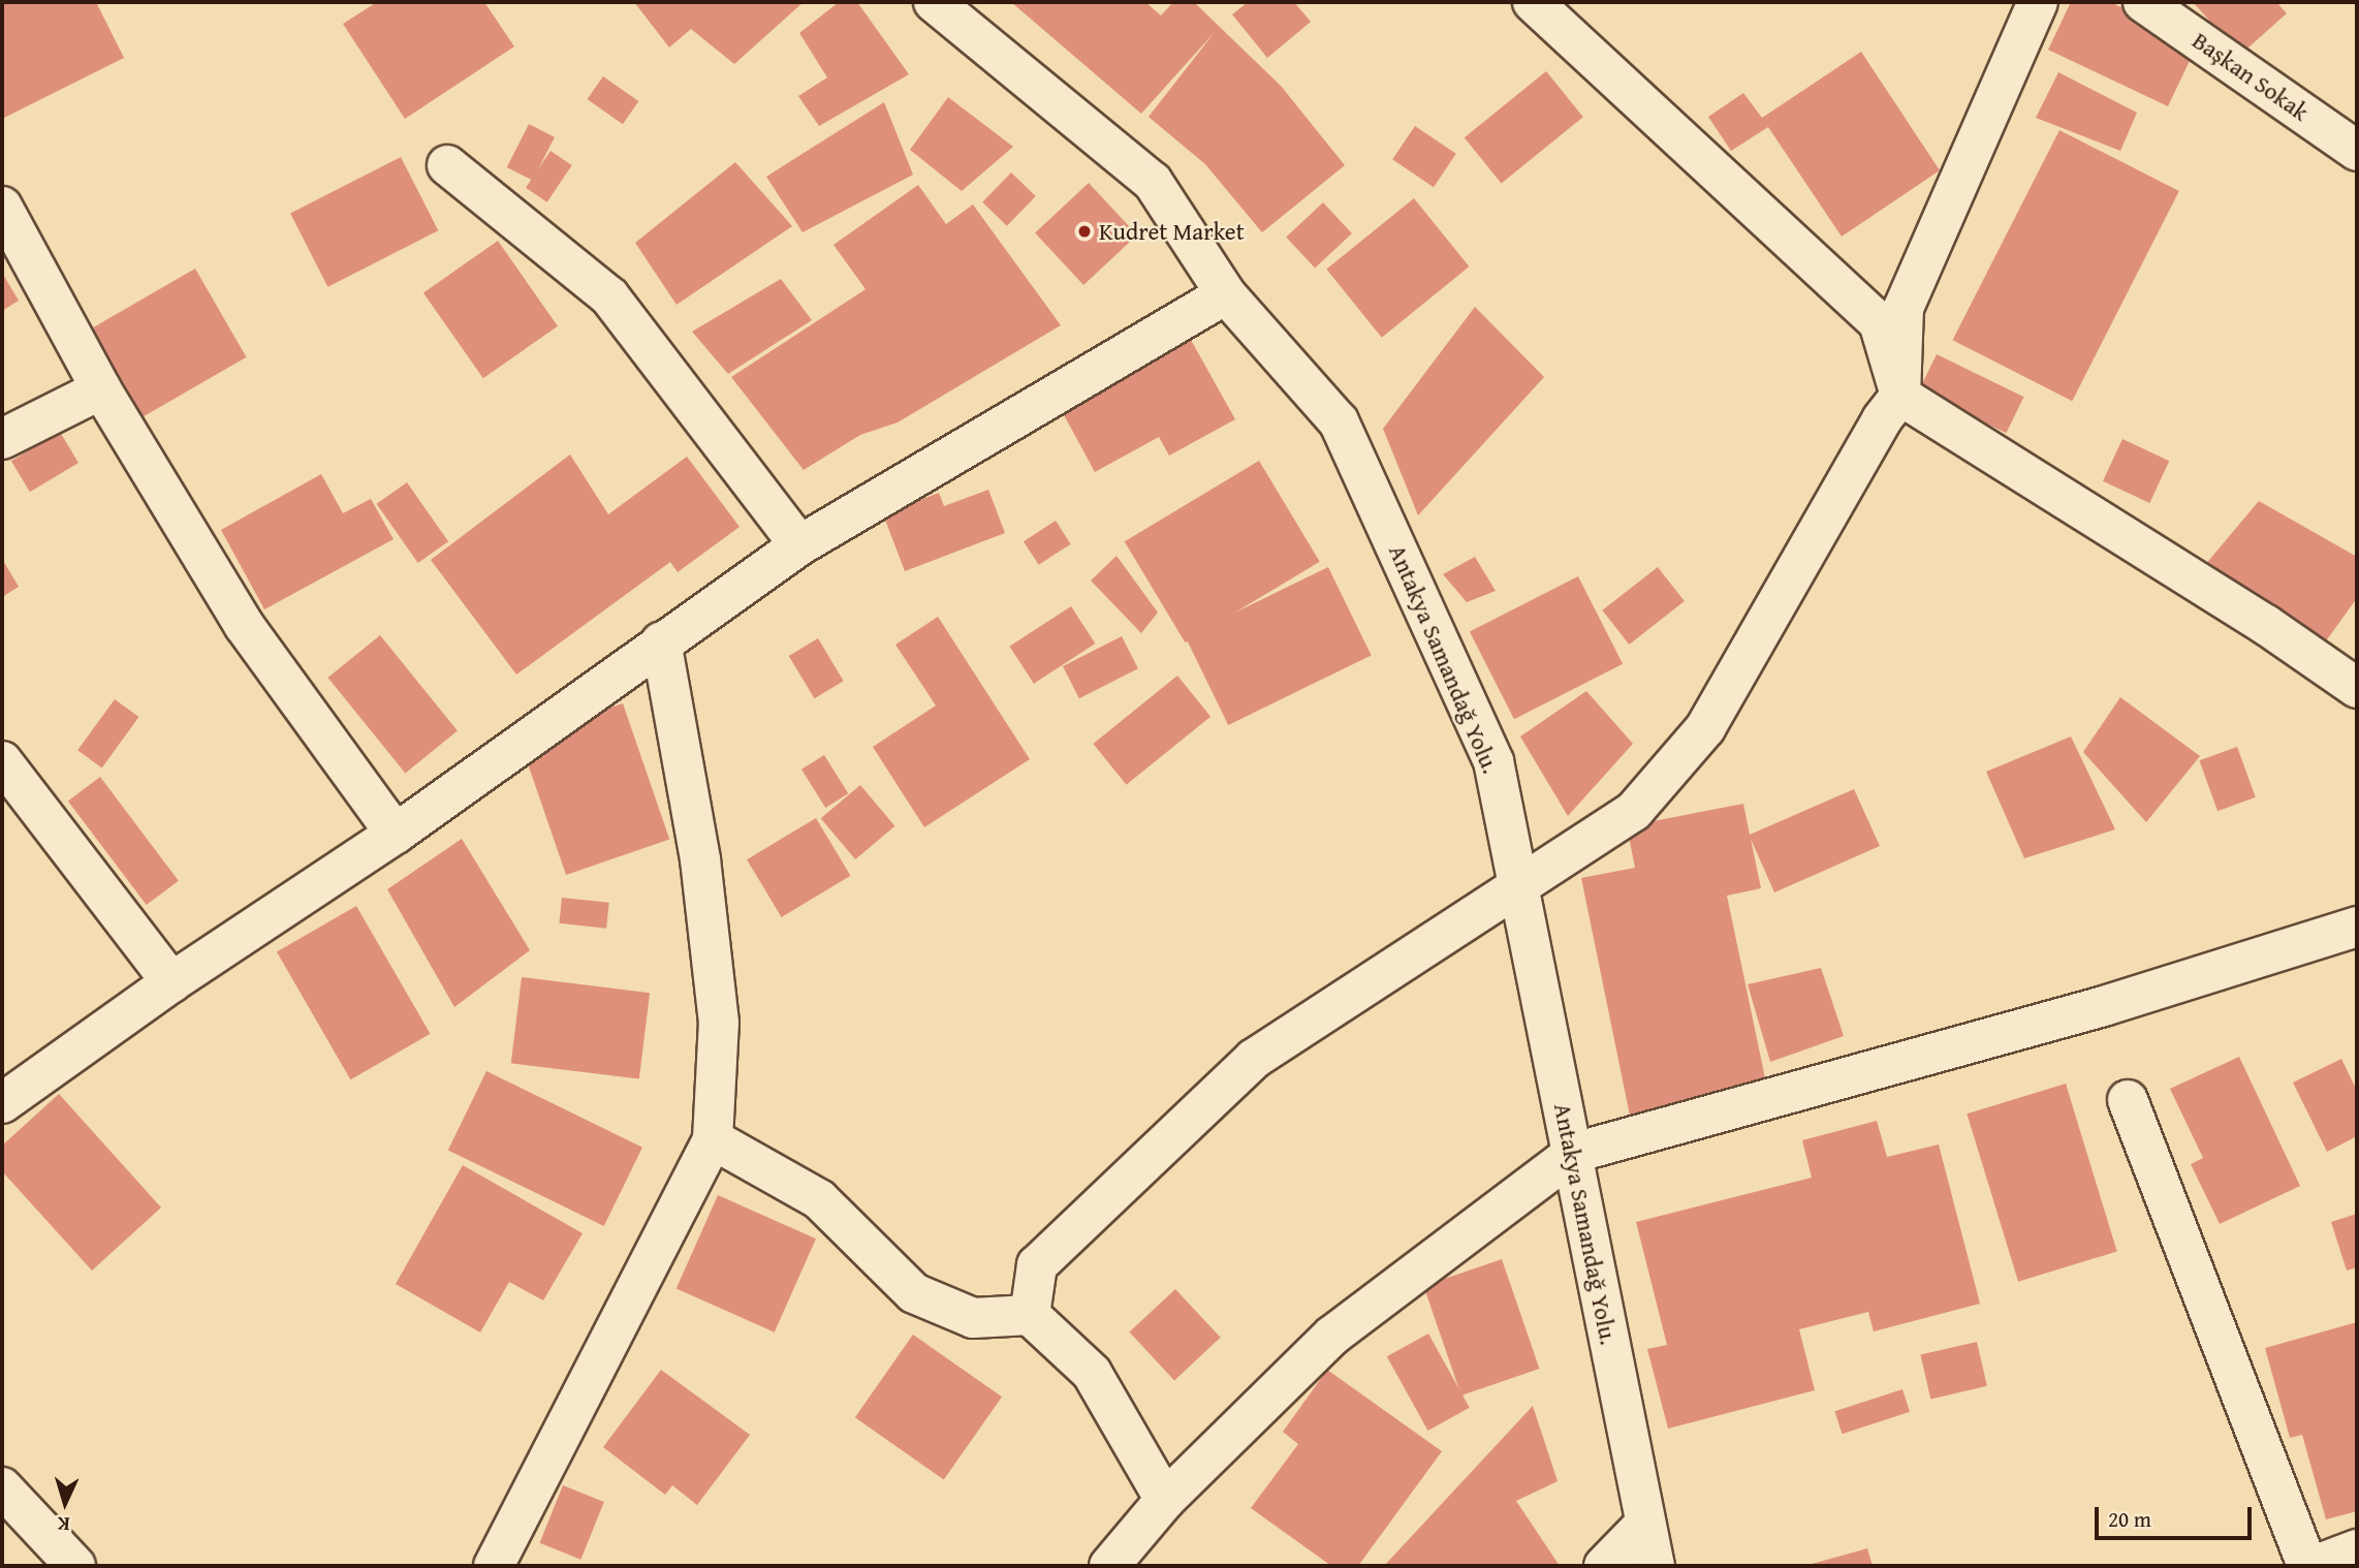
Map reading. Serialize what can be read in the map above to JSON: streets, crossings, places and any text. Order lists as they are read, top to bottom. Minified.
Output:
{"streets":{"street":["Başkan Sokak","Antakya Samandağ Yolu."]},"places":["Kudret Market"],"scale_bar":"20 m","north":"bottom"}
